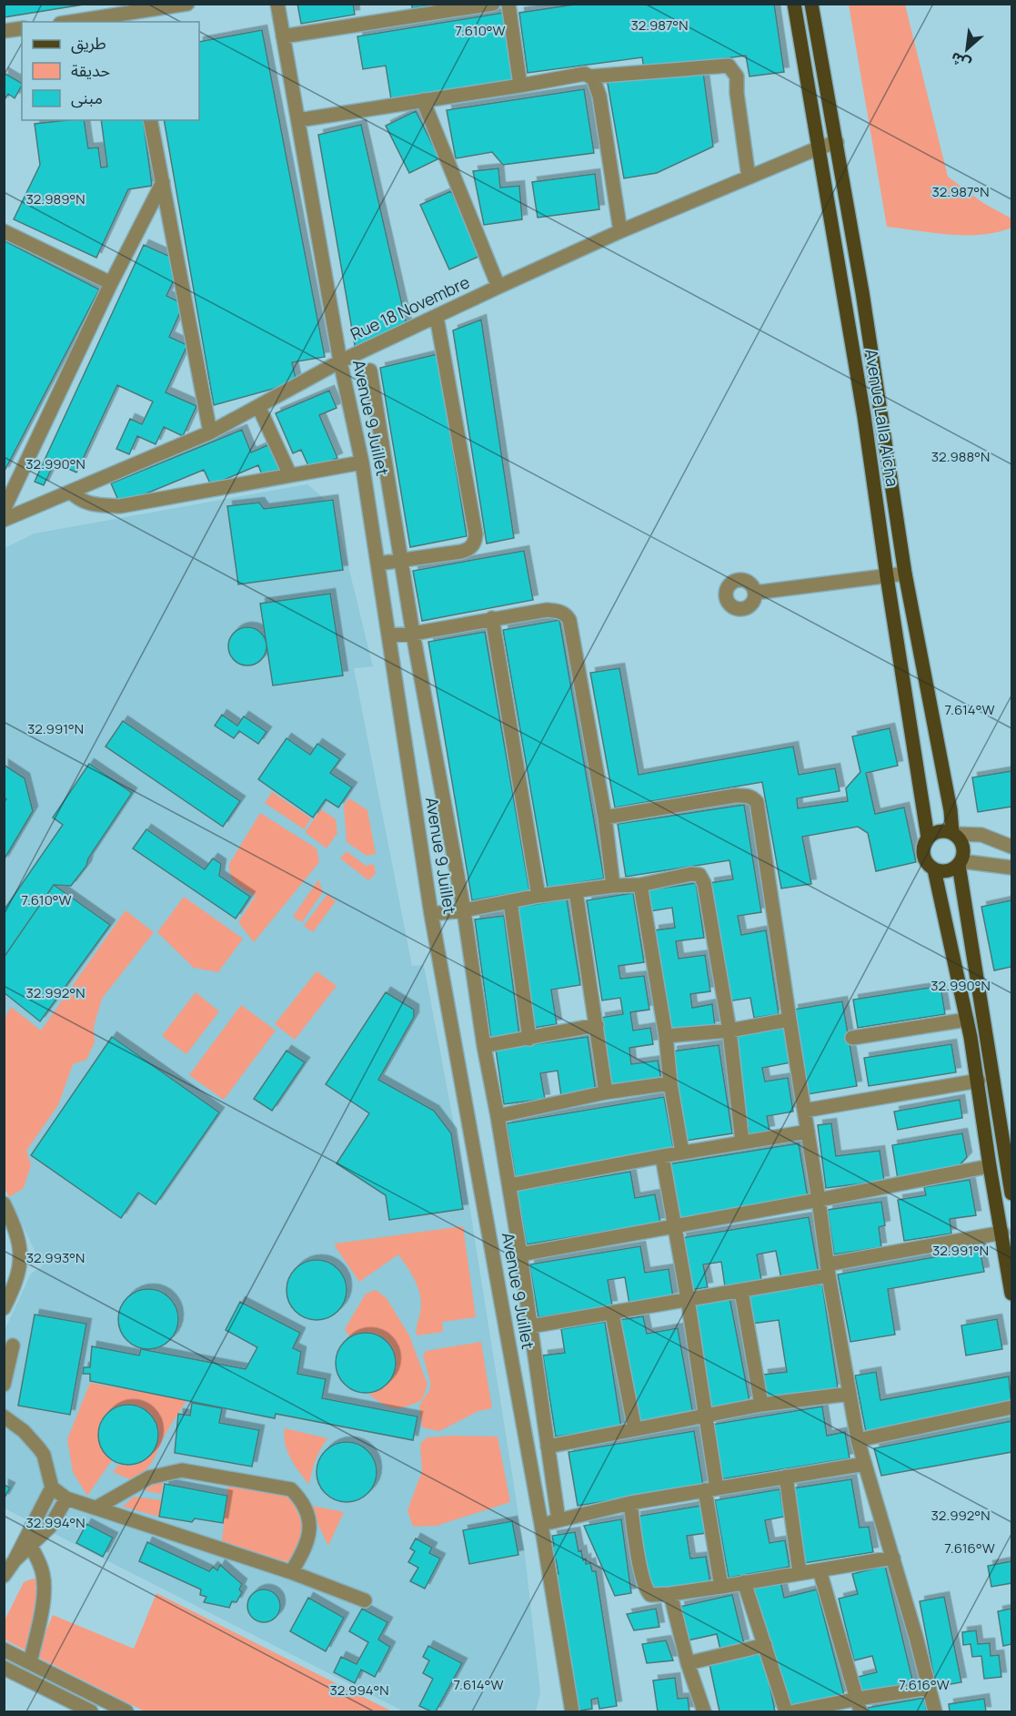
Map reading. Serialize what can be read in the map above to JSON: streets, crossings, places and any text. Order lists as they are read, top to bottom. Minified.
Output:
{"streets":{"main road":["Avenue Lalla Aicha"],"street":["Rue 18 Novembre","Avenue 9 Juillet"]},"crossings":[["Rue 18 Novembre","Avenue 9 Juillet"],["Rue 18 Novembre","Avenue Lalla Aicha"]],"legend":["طريق","حديقة","مبنى"],"north":"bottom left","coordinates":["32.987°N","7.610°W","32.989°N","32.988°N","32.990°N","7.614°W","32.991°N","32.992°N","32.993°N","32.994°N","7.616°W"]}
